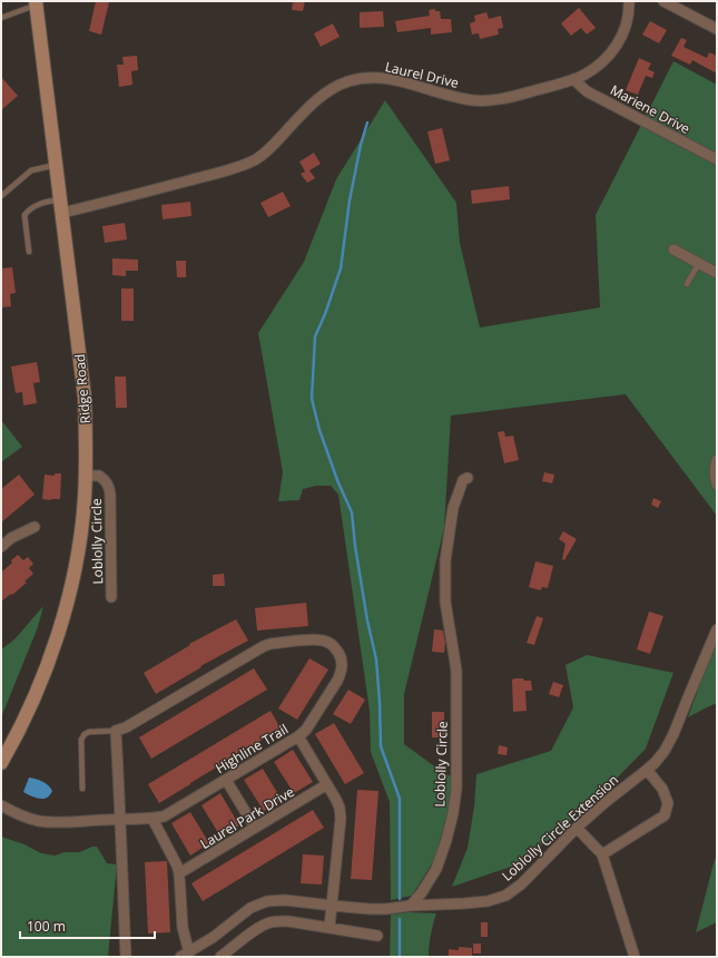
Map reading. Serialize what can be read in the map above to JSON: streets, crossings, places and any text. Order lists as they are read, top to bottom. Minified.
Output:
{"streets":{"street":["Laurel Drive","Mariene Drive","Ridge Road","Loblolly Circle","Highline Trail","Laurel Park Drive","Loblolly Circle Extension"]},"crossings":[["Laurel Drive","Mariene Drive"],["Laurel Drive","Ridge Road"],["Ridge Road","Loblolly Circle"],["Loblolly Circle","Loblolly Circle Extension"]],"scale_bar":"100 m"}
